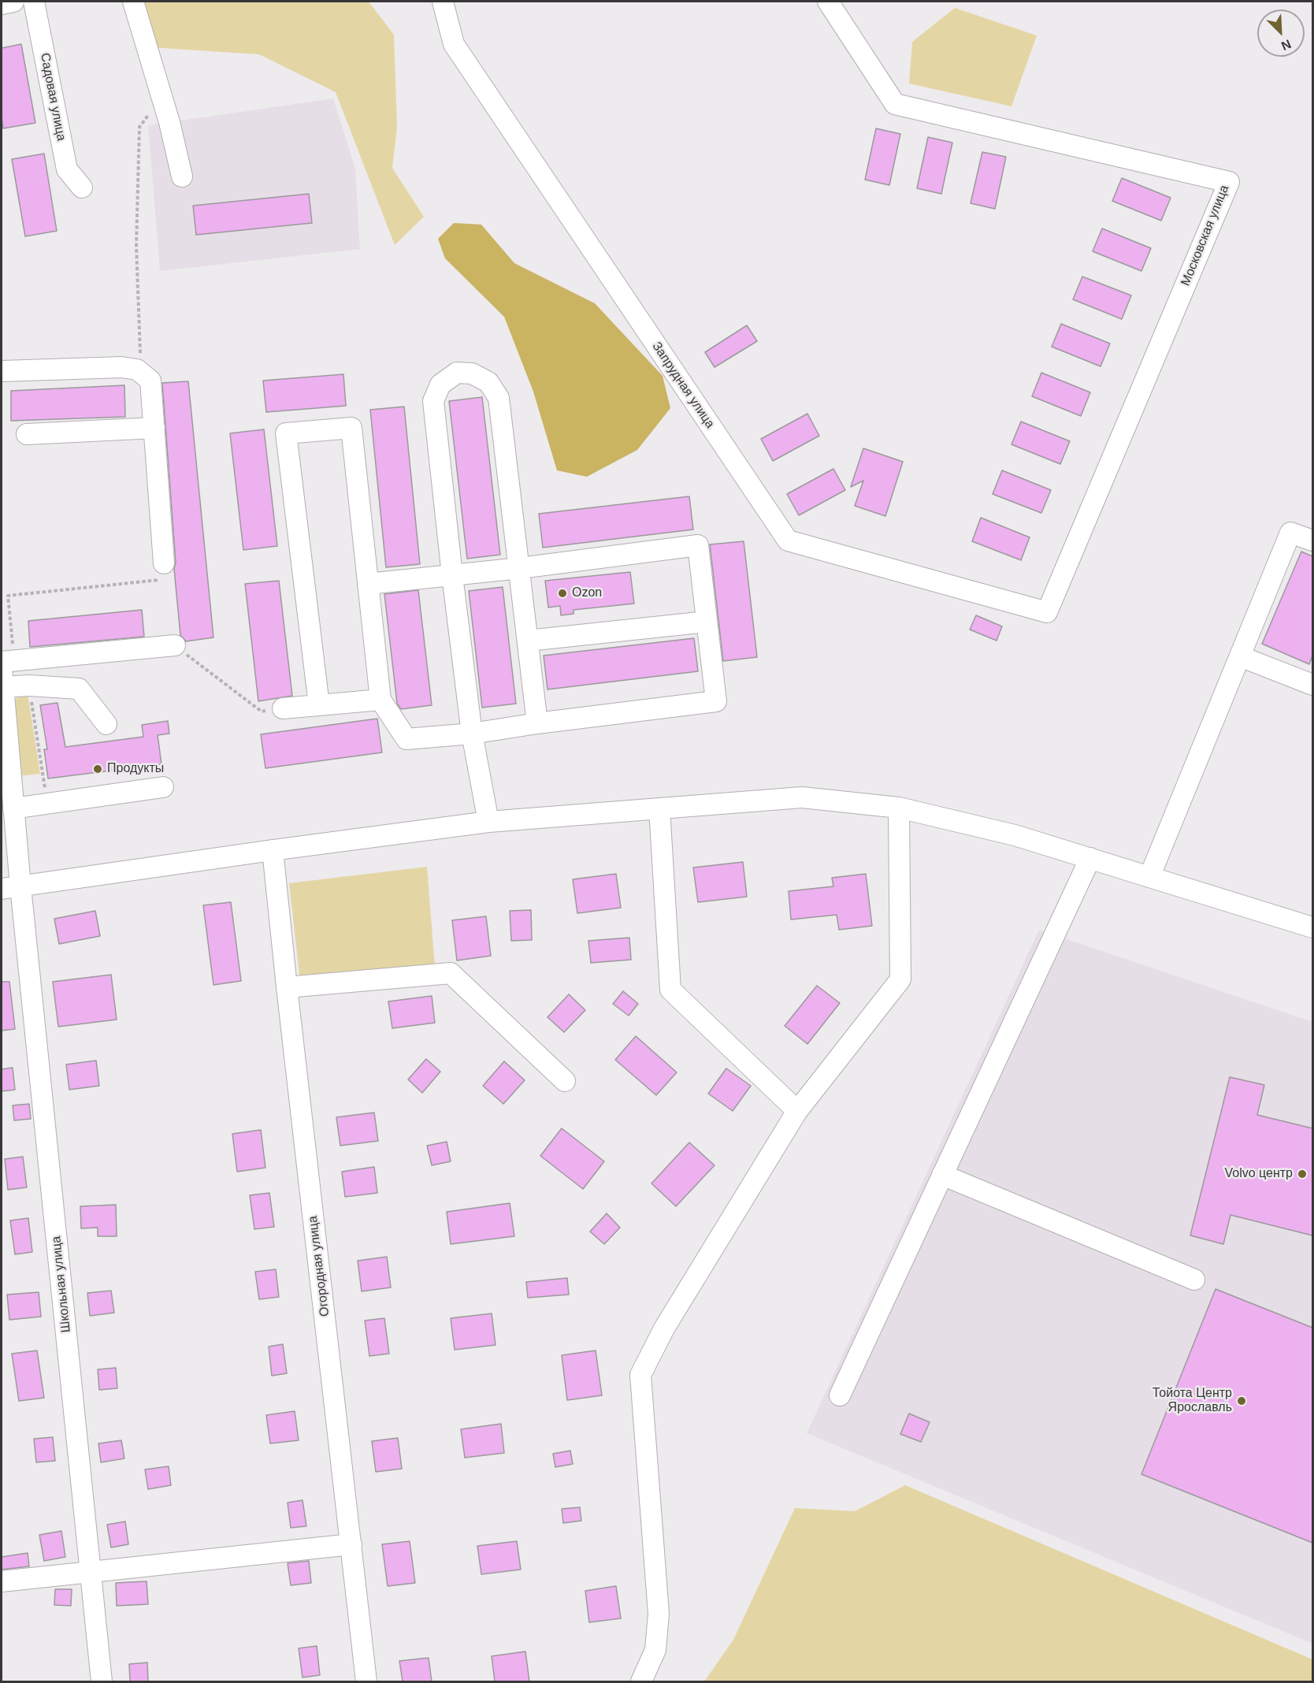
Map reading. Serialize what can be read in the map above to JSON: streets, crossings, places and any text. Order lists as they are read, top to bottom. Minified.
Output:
{"streets":{"street":["Садовая улица","Московская улица","Запрудная улица","Огородная улица","Школьная улица"]},"crossings":[["Московская улица","Запрудная улица"]],"places":["Ozon","Продукты","Volvo центр","Тойота Центр Ярославль"],"north":"bottom right"}
